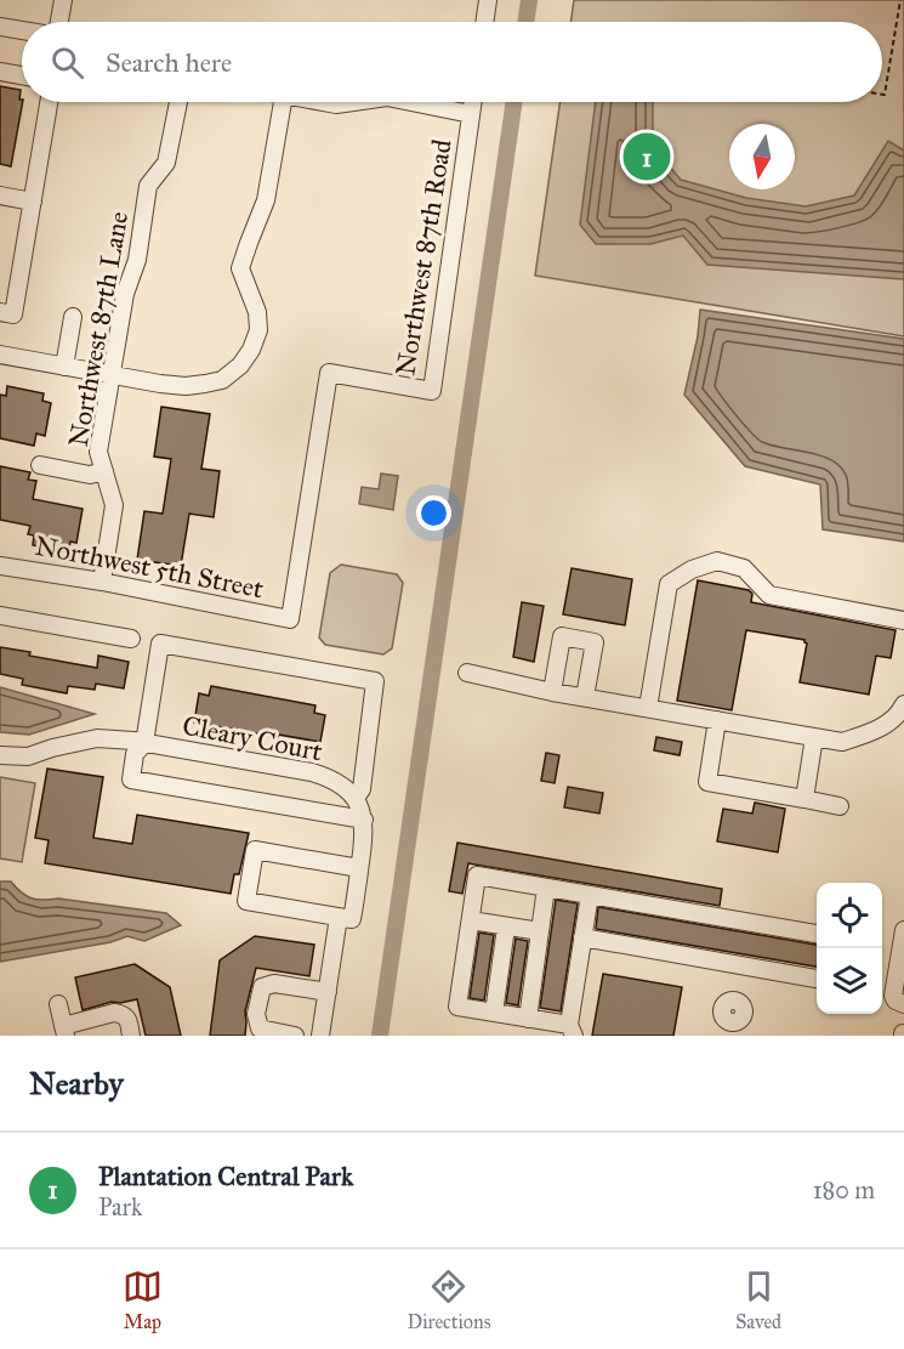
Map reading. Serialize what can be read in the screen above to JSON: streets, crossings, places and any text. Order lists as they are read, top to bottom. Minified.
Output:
{"streets":{"street":["Northwest 87th Road","Northwest 87th Lane","Northwest 5th Street","Cleary Court"]},"crossings":[["Northwest 87th Road","Northwest 5th Street"],["Northwest 87th Lane","Northwest 5th Street"]],"north":"bottom","page":{"search":"Search here","pins":"1","heading":"Nearby","list":[{"mark":"1","name":"Plantation Central Park","note":"Park","value":"180 m"}],"nav":["Map","Directions","Saved"]}}
